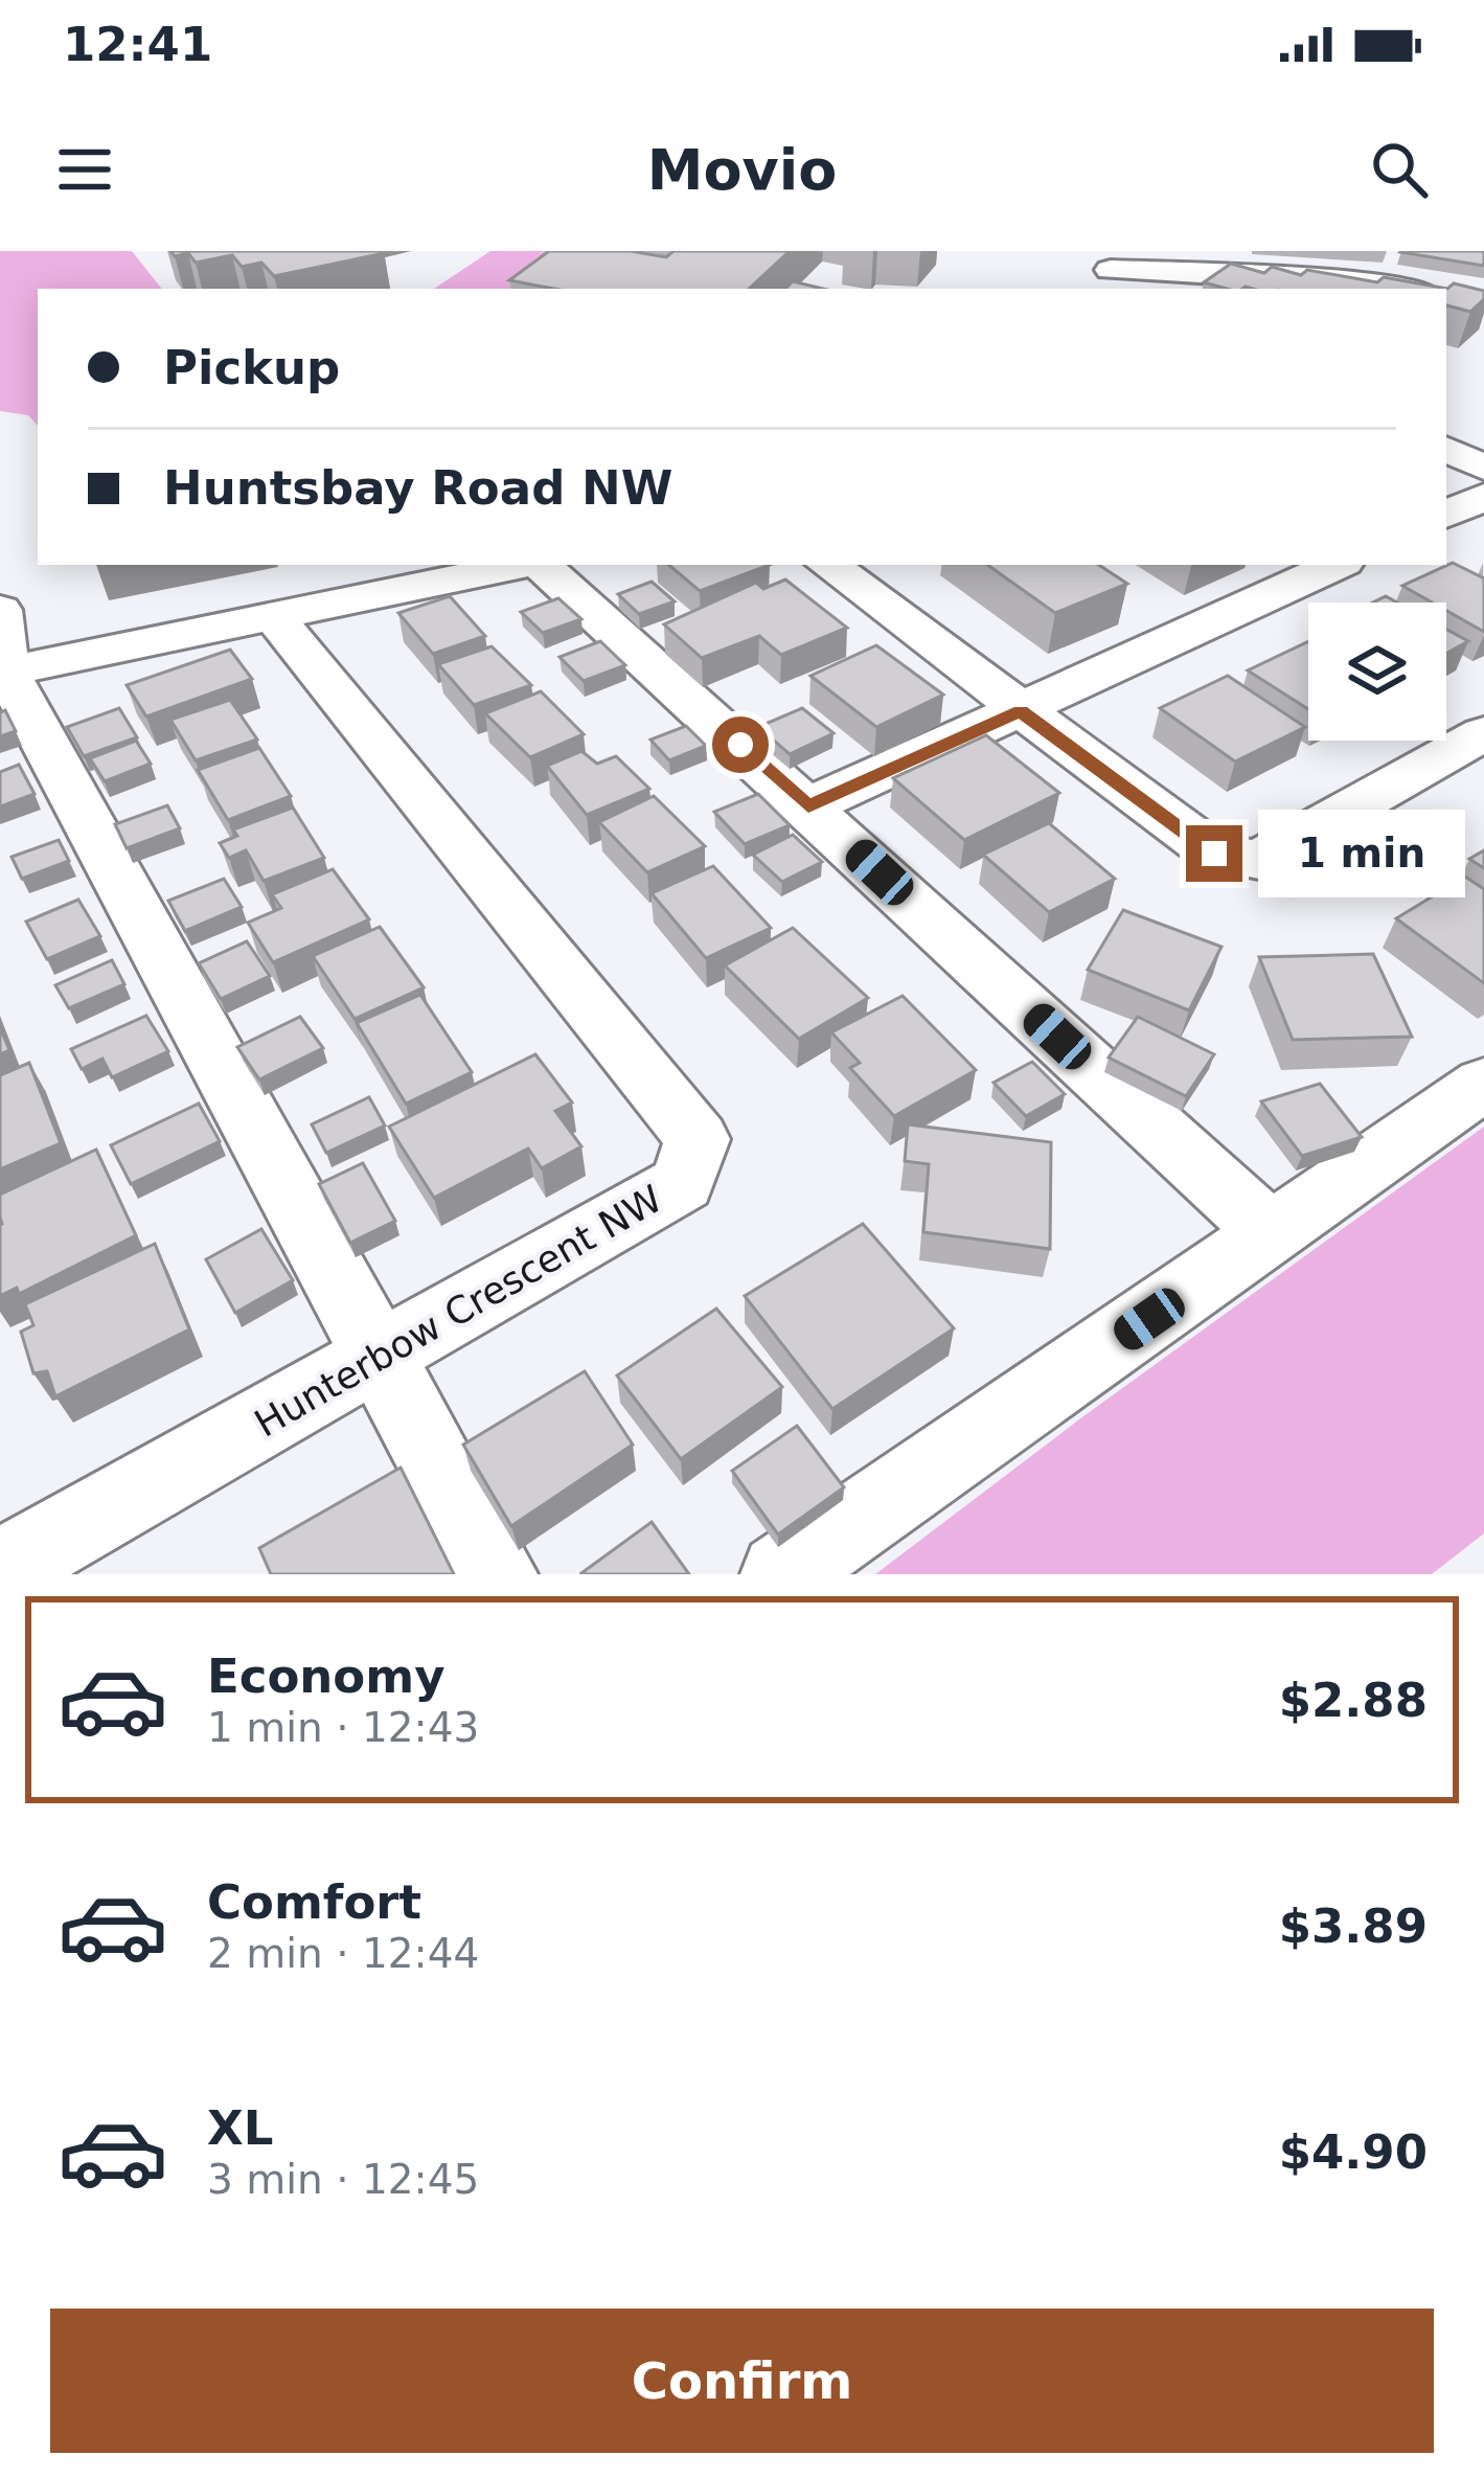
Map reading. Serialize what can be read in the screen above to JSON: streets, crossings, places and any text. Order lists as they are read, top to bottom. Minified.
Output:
{"streets":{"street":["Hunterbow Crescent NW"]},"page":{"status":"12:41","header":"Movio","banner":["Pickup","Huntsbay Road NW"],"bubble":"1 min","list":[{"name":"Economy","note":"1 min · 12:43","value":"$2.88"},{"name":"Comfort","note":"2 min · 12:44","value":"$3.89"},{"name":"XL","note":"3 min · 12:45","value":"$4.90"}],"buttons":"Confirm"}}
